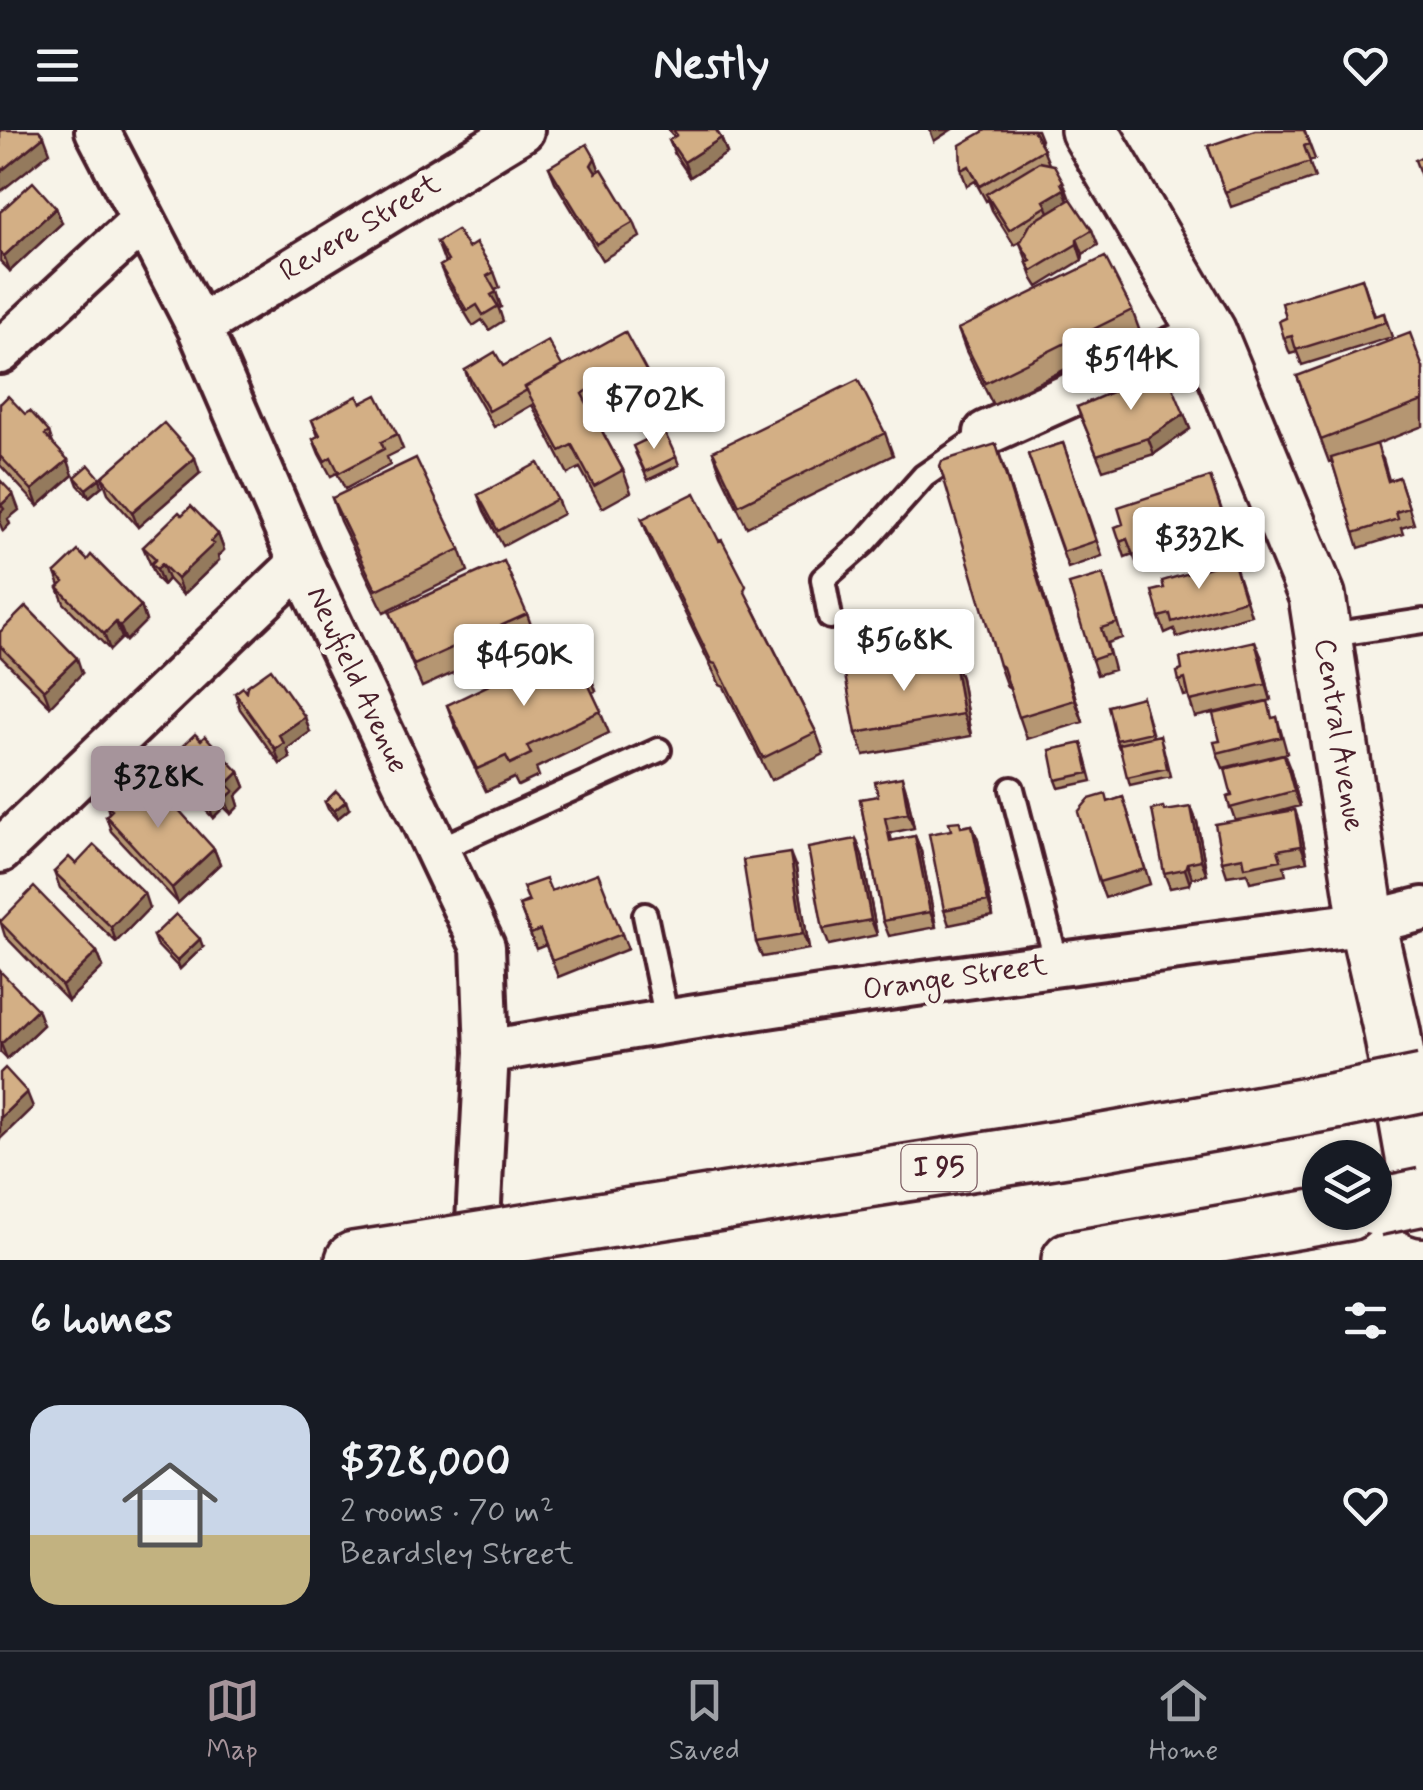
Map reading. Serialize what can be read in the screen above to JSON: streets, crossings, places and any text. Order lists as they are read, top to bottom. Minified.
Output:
{"streets":{"main road":["Central Avenue","I 95"],"street":["Revere Street","Newfield Avenue","Orange Street"]},"crossings":[["Revere Street","Newfield Avenue"],["Newfield Avenue","Orange Street"],["Central Avenue","Orange Street"]],"page":{"header":"Nestly","price":["$514K","$702K","$332K","$568K","$450K","$328K"],"heading":"6 homes","list":[{"name":"$328,000","note":"2 rooms · 70 m² · Beardsley Street"}],"tabs":["Map","Saved","Home"]}}
